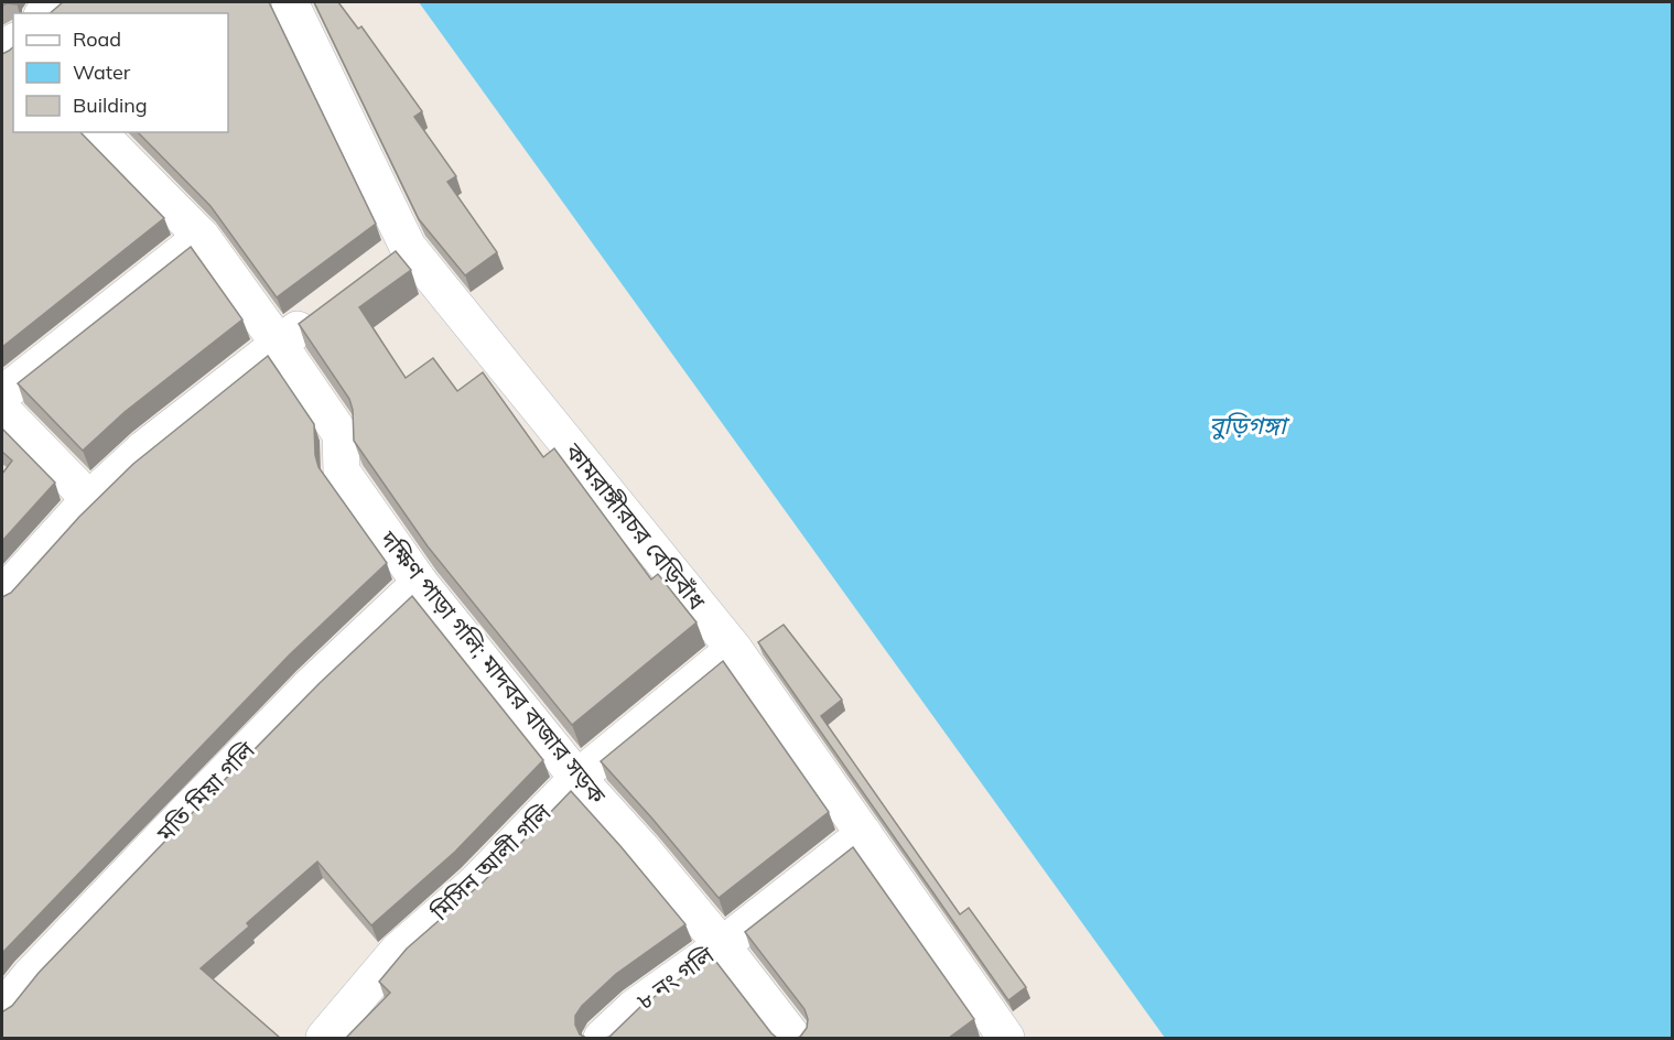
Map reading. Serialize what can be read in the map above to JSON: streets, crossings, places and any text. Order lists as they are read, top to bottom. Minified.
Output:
{"streets":{"street":["কামরাঙ্গীরচর বেড়িবাঁধ","দক্ষিণ পাড়া গলি; মাদবর বাজার সড়ক","মতি মিয়া গলি","মিসিন আলী গলি","৮ নং গলি"]},"crossings":[["কামরাঙ্গীরচর বেড়িবাঁধ","মিসিন আলী গলি"],["কামরাঙ্গীরচর বেড়িবাঁধ","৮ নং গলি"],["দক্ষিণ পাড়া গলি; মাদবর বাজার সড়ক","মতি মিয়া গলি"],["দক্ষিণ পাড়া গলি; মাদবর বাজার সড়ক","মিসিন আলী গলি"],["দক্ষিণ পাড়া গলি; মাদবর বাজার সড়ক","৮ নং গলি"]],"water":["বুড়িগঙ্গা"],"legend":["Road","Water","Building"]}
